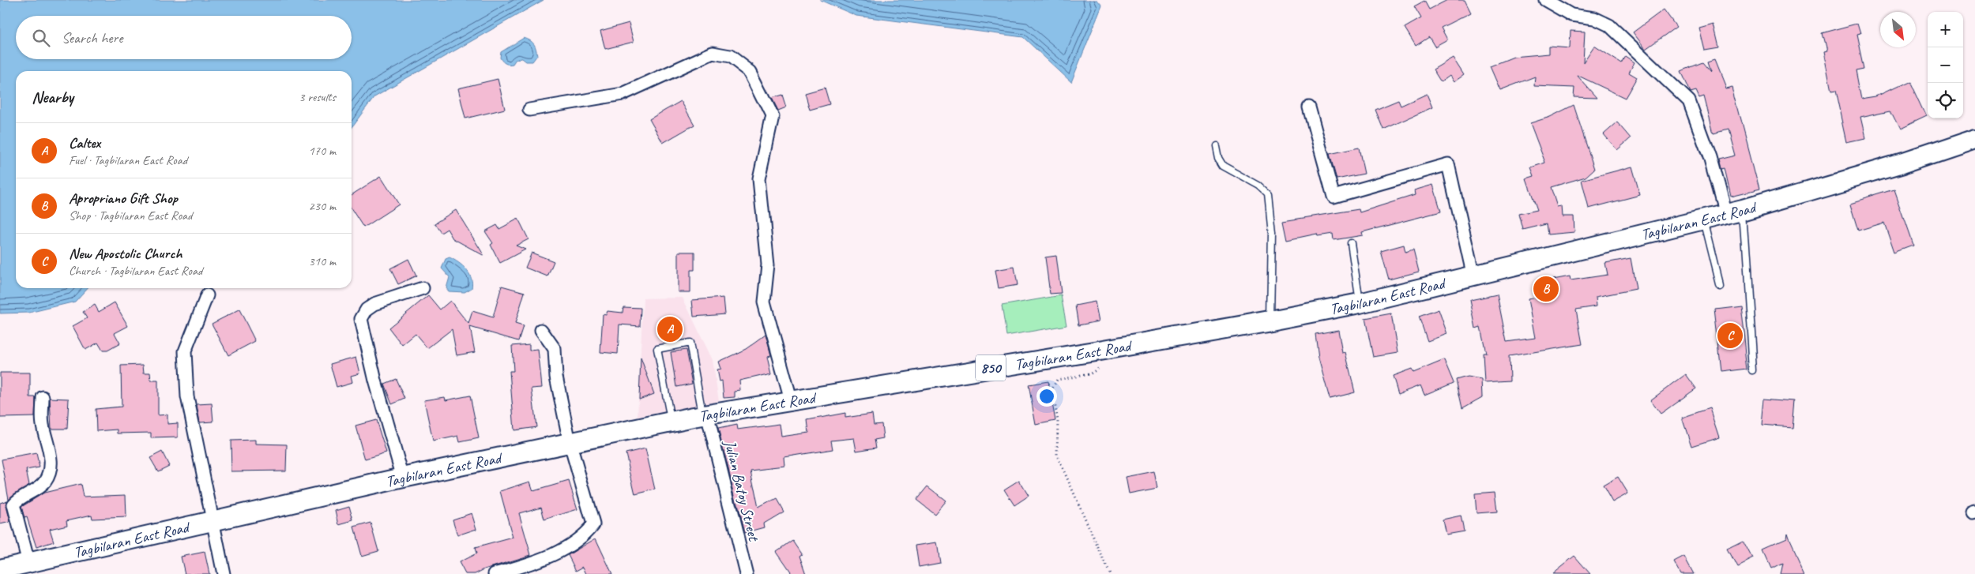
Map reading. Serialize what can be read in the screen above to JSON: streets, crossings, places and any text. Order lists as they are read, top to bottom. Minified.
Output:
{"streets":{"main road":["Tagbilaran East Road","850"],"street":["Julian Batoy Street"]},"crossings":[["Tagbilaran East Road","Julian Batoy Street"]],"north":"bottom right","page":{"map_buttons":["+","−"],"search":"Search here","heading":["Nearby","3 results"],"list":[{"mark":"A","name":"Caltex","note":"Fuel · Tagbilaran East Road","value":"170 m"},{"mark":"B","name":"Apropriano Gift Shop","note":"Shop · Tagbilaran East Road","value":"230 m"},{"mark":"C","name":"New Apostolic Church","note":"Church · Tagbilaran East Road","value":"310 m"}],"pins":["B","A","C"]}}
